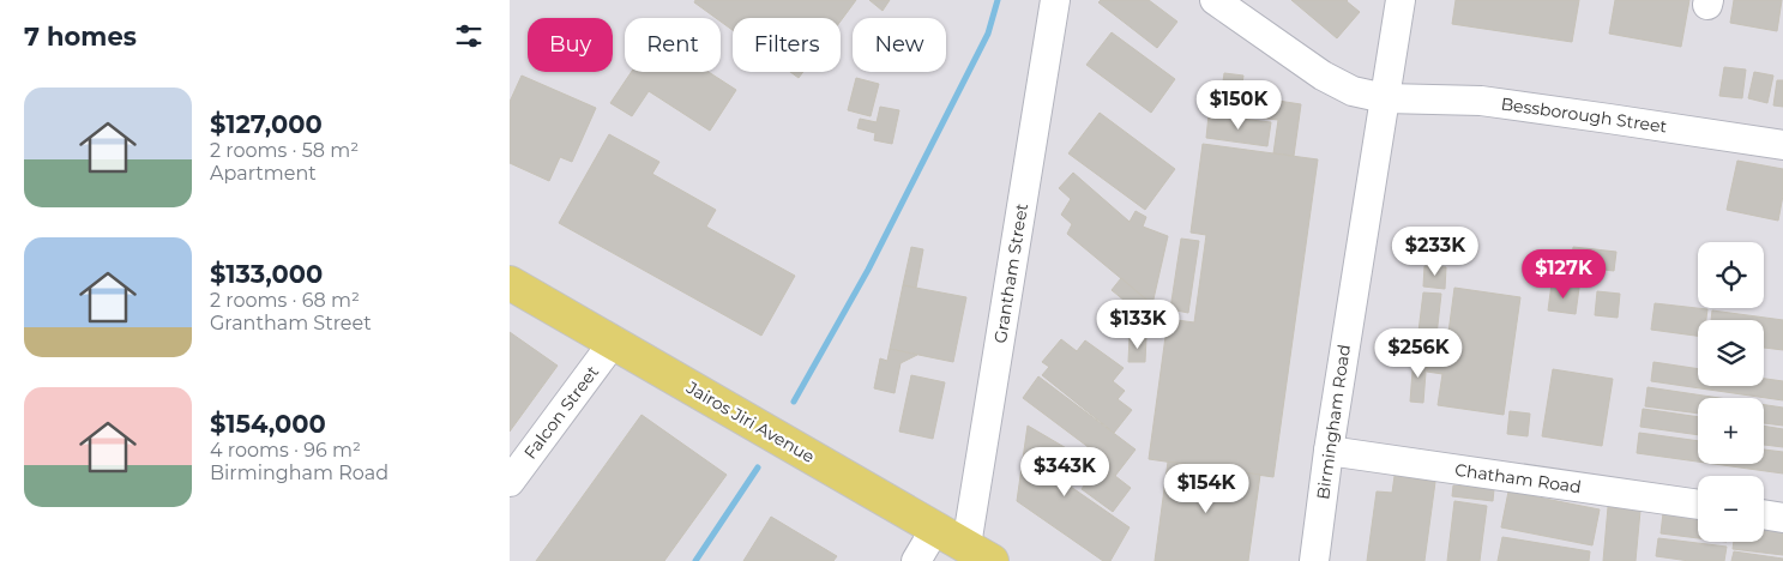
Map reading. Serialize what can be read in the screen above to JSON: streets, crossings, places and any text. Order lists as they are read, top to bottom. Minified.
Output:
{"streets":{"main road":["Jairos Jiri Avenue"],"street":["Bessborough Street","Grantham Street","Falcon Street","Birmingham Road","Chatham Road"]},"crossings":[["Bessborough Street","Birmingham Road"],["Grantham Street","Jairos Jiri Avenue"],["Falcon Street","Jairos Jiri Avenue"],["Birmingham Road","Chatham Road"]],"page":{"heading":"7 homes","chip":["Buy","Rent","Filters","New"],"list":[{"name":"$127,000","note":"2 rooms · 58 m² · Apartment"},{"name":"$133,000","note":"2 rooms · 68 m² · Grantham Street"},{"name":"$154,000","note":"4 rooms · 96 m² · Birmingham Road"}],"price":["$150K","$233K","$127K","$133K","$256K","$343K","$154K"],"map_buttons":["+","−"]}}
